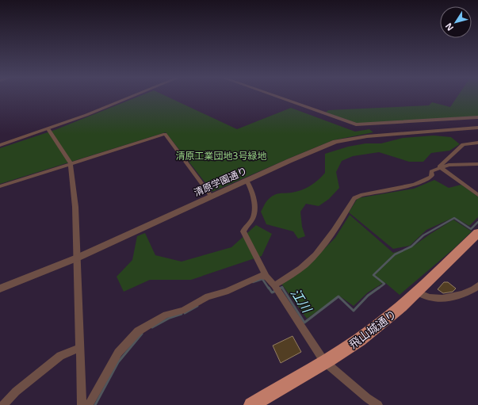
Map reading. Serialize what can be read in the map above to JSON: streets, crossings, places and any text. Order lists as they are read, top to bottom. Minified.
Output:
{"streets":{"highway":["飛山城通り"],"street":["清原学園通り"]},"water":["江川"],"parks":["清原工業団地3号緑地"],"north":"bottom left"}
